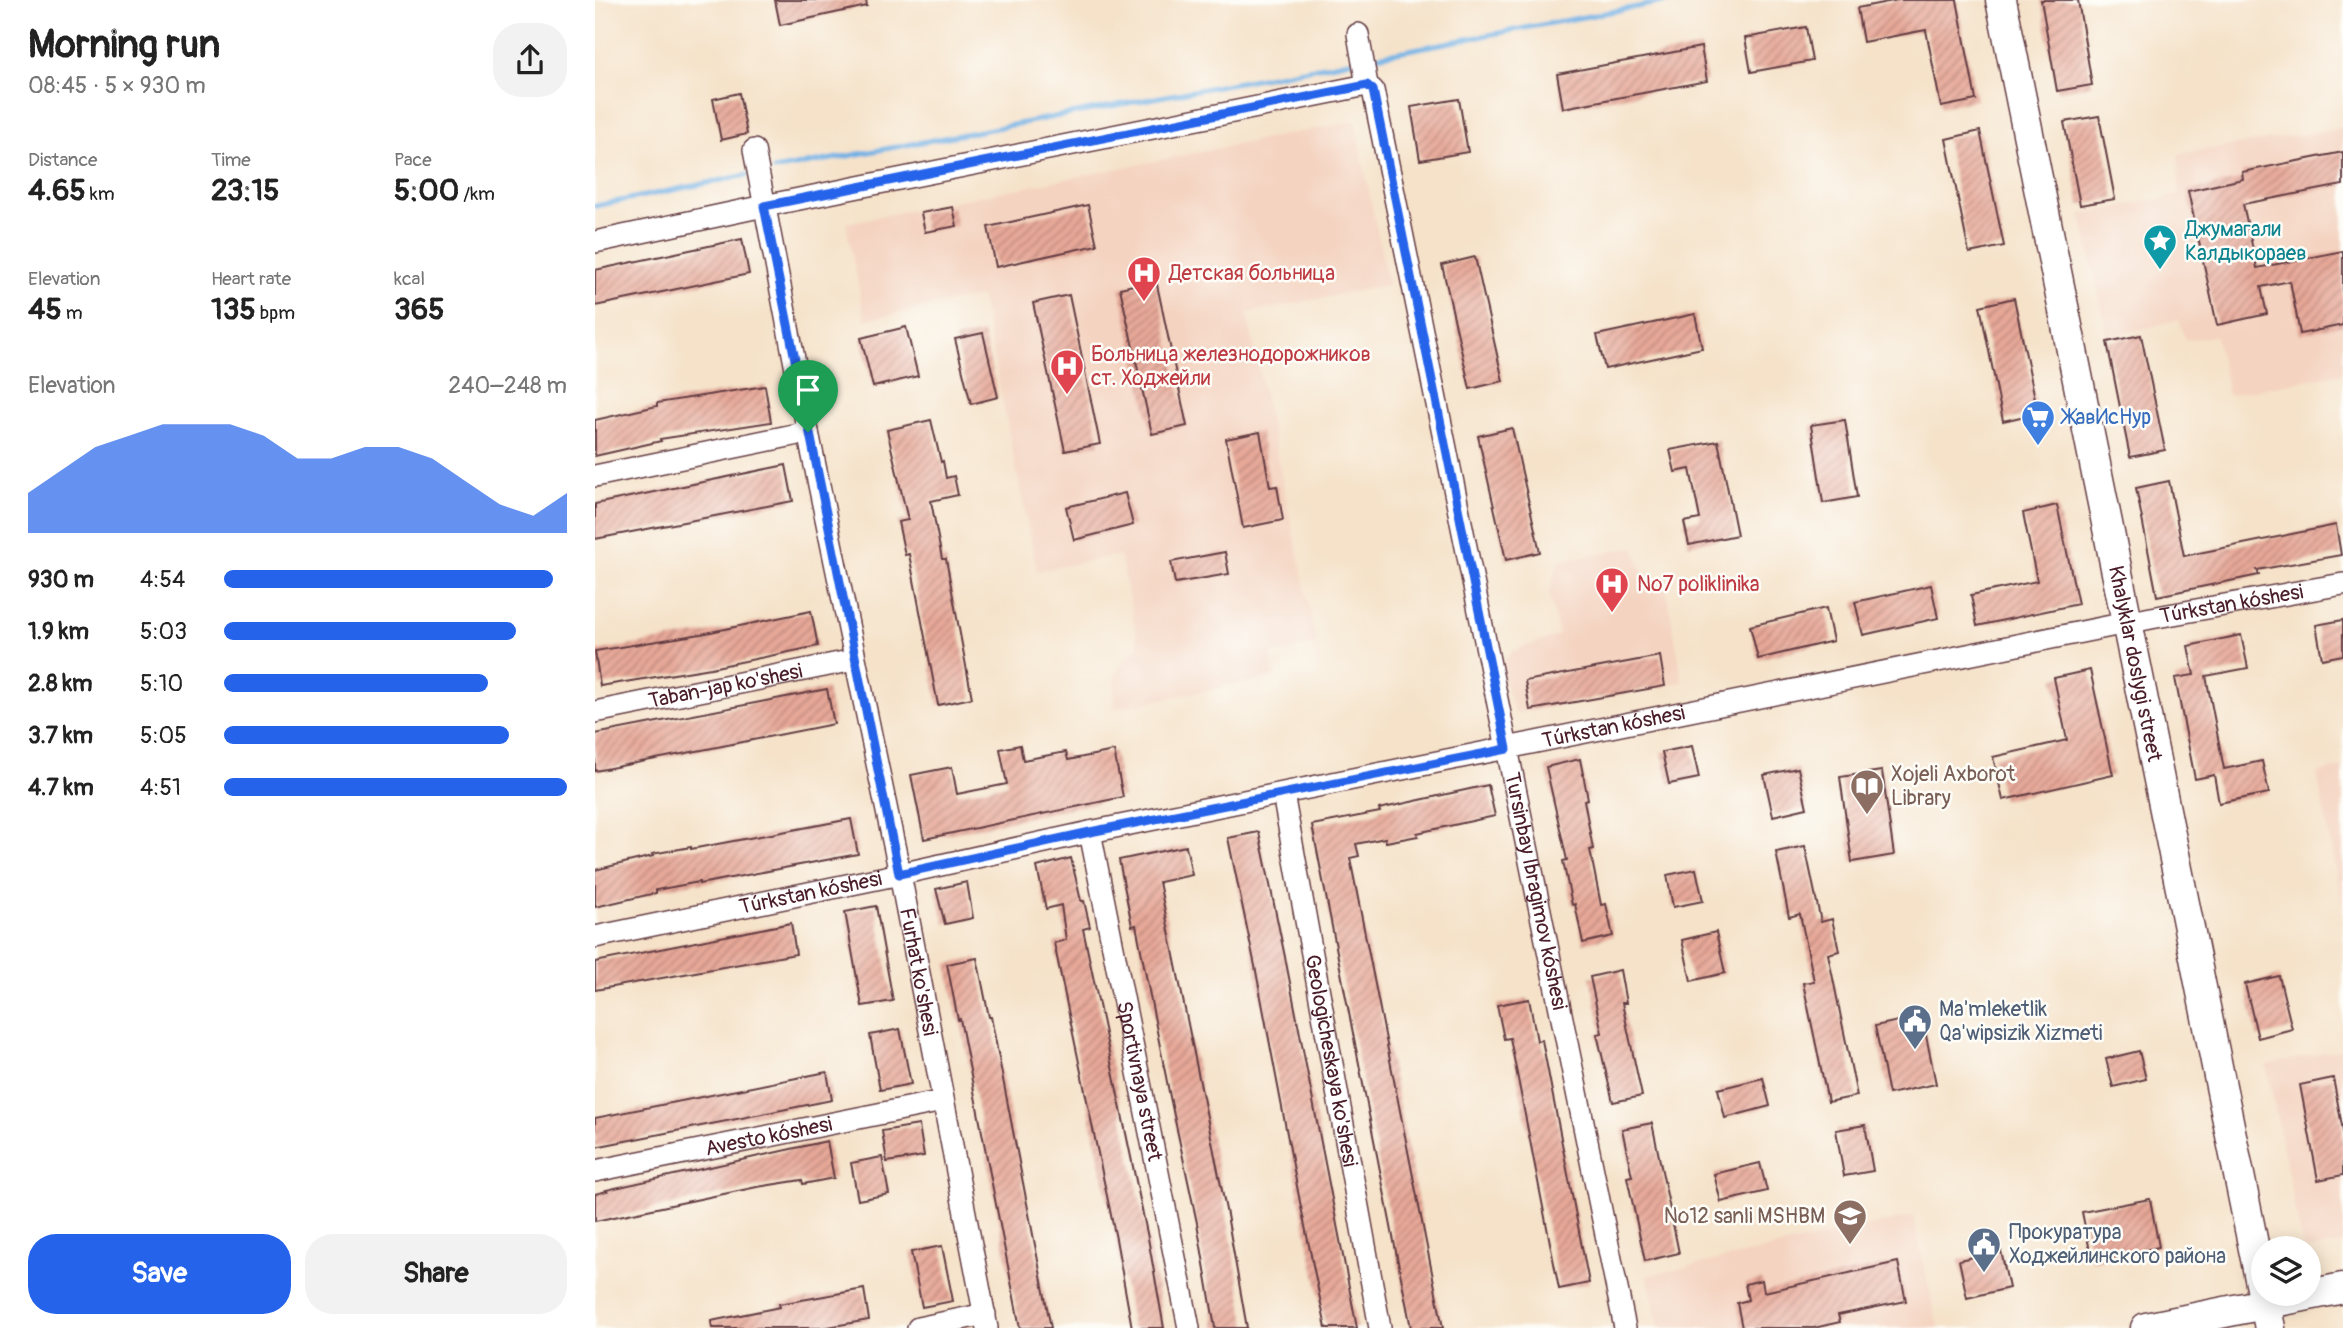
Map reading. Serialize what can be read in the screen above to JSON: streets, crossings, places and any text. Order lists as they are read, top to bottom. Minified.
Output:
{"streets":{"street":["Túrkstan kóshesi","Khalyklar doslygi street","Taban-jap ko'shesi","Tursinbay Ibragimov kóshesi","Furhat ko'shesi","Geologicheskaya ko'shesi","Sportivnaya street","Avesto kóshesi"]},"crossings":[["Túrkstan kóshesi","Khalyklar doslygi street"],["Túrkstan kóshesi","Tursinbay Ibragimov kóshesi"],["Túrkstan kóshesi","Furhat ko'shesi"],["Túrkstan kóshesi","Geologicheskaya ko'shesi"],["Túrkstan kóshesi","Sportivnaya street"],["Taban-jap ko'shesi","Furhat ko'shesi"],["Furhat ko'shesi","Avesto kóshesi"]],"places":{"place":["Джумагали Калдыкораев"],"hospital":["Детская больница","Больница железнодорожников ст. Ходжейли","№7 poliklinika"],"supermarket":["ЖавИсНур"],"library":["Xojeli Axborot Library"],"public building":["Ma'mleketlik Qa'wipsizik Xizmeti","Прокуратура Ходжейлинского района"],"school or university":["№12 sanli MSHBM"]},"page":{"heading":["Morning run","08:45 · 5 × 930 m"],"stats":[["Distance","4.65 km"],["Time","23:15"],["Pace","5:00 /km"],["Elevation","45 m"],["Heart rate","135 bpm"],["kcal","365"]],"chart":["Elevation","240–248 m"],"list":[{"name":"930 m","note":"4:54"},{"name":"1.9 km","note":"5:03"},{"name":"2.8 km","note":"5:10"},{"name":"3.7 km","note":"5:05"},{"name":"4.7 km","note":"4:51"}],"buttons":["Save","Share"]}}
